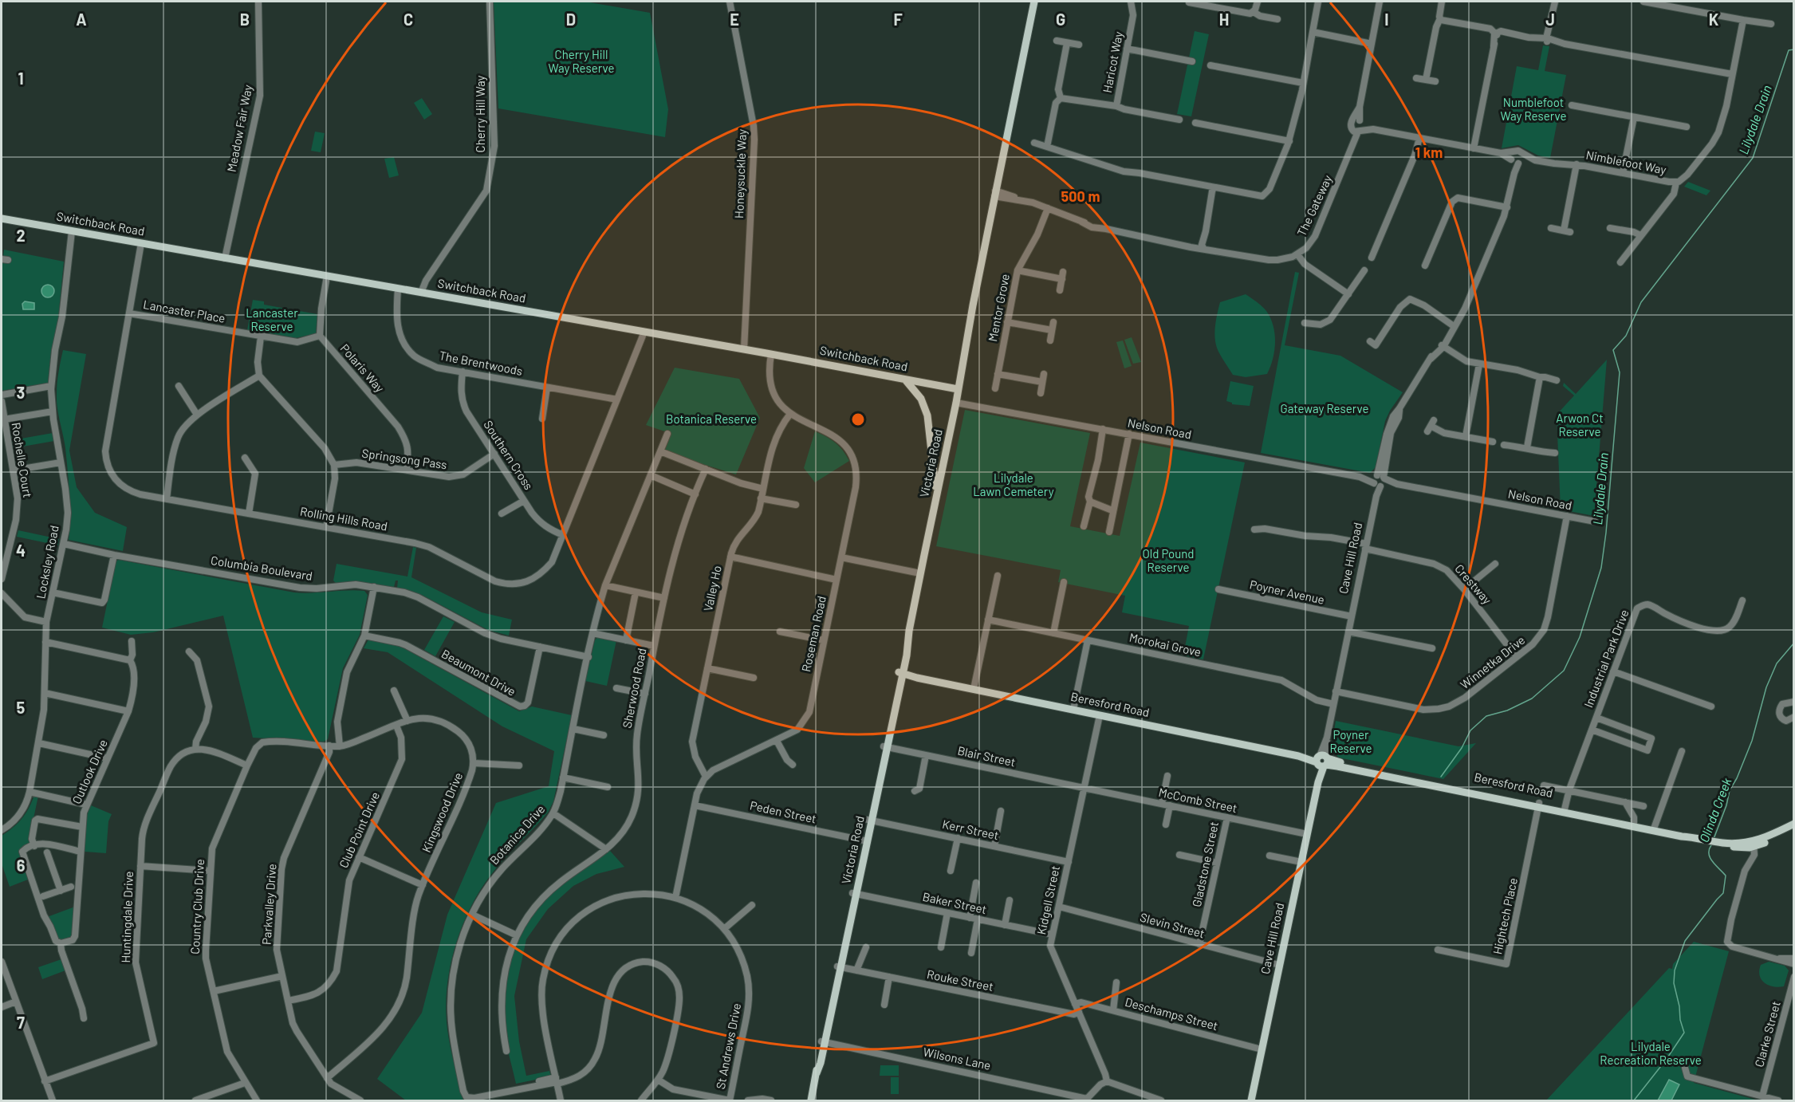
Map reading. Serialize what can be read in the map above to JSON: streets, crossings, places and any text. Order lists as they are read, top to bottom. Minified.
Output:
{"streets":{"main road":["Switchback Road","Victoria Road","Cave Hill Road","Beresford Road"],"street":["Haricot Way","Cherry Hill Way","Meadow Fair Way","Nimblefoot Way","Honeysuckle Way","The Gateway","Mentor Grove","Lancaster Place","The Brentwoods","Polaris Way","Nelson Road","Southern Cross","Springsong Pass","Rochelle Court","Rolling Hills Road","Locksley Road","Columbia Boulevard","Crestway","Valley Ho","Poyner Avenue","Roseman Road","Morokai Grove","Industrial Park Drive","Winnetka Drive","Beaumont Drive","Sherwood Road","Blair Street","Outlook Drive","McComb Street","Kingswood Drive","Peden Street","Club Point Drive","Kerr Street","Botanica Drive","Gladstone Street","Kidgell Street","Baker Street","Parkvalley Drive","Country Club Drive","Hightech Place","Huntingdale Drive","Slevin Street","Rouke Street","Deschamps Street","Clarke Street","St Andrews Drive","Wilsons Lane"]},"crossings":[["Cherry Hill Way","Switchback Road"],["Meadow Fair Way","Switchback Road"],["Honeysuckle Way","Switchback Road"],["Switchback Road","The Brentwoods"],["Switchback Road","Victoria Road"],["Switchback Road","Rolling Hills Road"],["Switchback Road","Locksley Road"],["Switchback Road","Roseman Road"],["Lancaster Place","Polaris Way"],["Lancaster Place","Rolling Hills Road"],["The Brentwoods","Southern Cross"],["The Brentwoods","Rolling Hills Road"],["Polaris Way","Springsong Pass"],["Nelson Road","Victoria Road"],["Nelson Road","Cave Hill Road"],["Nelson Road","Winnetka Drive"],["Southern Cross","Springsong Pass"],["Southern Cross","Rolling Hills Road"],["Victoria Road","Beresford Road"],["Victoria Road","Blair Street"],["Victoria Road","Peden Street"],["Victoria Road","Kerr Street"],["Victoria Road","Baker Street"],["Victoria Road","Rouke Street"],["Victoria Road","Wilsons Lane"],["Cave Hill Road","Crestway"],["Cave Hill Road","Poyner Avenue"],["Cave Hill Road","Morokai Grove"],["Cave Hill Road","Winnetka Drive"],["Cave Hill Road","Beresford Road"],["Cave Hill Road","McComb Street"],["Cave Hill Road","Slevin Street"],["Cave Hill Road","Deschamps Street"],["Locksley Road","Columbia Boulevard"],["Columbia Boulevard","Beaumont Drive"],["Columbia Boulevard","Botanica Drive"],["Crestway","Winnetka Drive"],["Valley Ho","Roseman Road"],["Industrial Park Drive","Beresford Road"],["Beresford Road","Kidgell Street"],["Beresford Road","Hightech Place"],["Blair Street","McComb Street"],["Blair Street","Kidgell Street"],["McComb Street","Gladstone Street"],["McComb Street","Kidgell Street"],["Kingswood Drive","Club Point Drive"],["Kingswood Drive","Parkvalley Drive"],["Kingswood Drive","Country Club Drive"],["Club Point Drive","Parkvalley Drive"],["Kerr Street","Kidgell Street"],["Botanica Drive","St Andrews Drive"],["Gladstone Street","Slevin Street"],["Kidgell Street","Baker Street"],["Kidgell Street","Slevin Street"],["Kidgell Street","Rouke Street"],["Kidgell Street","Deschamps Street"]],"water":["Lilydale Drain","Olinda Creek"],"parks":["Cherry Hill Way Reserve","Numblefoot Way Reserve","Lancaster Reserve","Gateway Reserve","Arwon Ct Reserve","Botanica Reserve","Lilydale Lawn Cemetery","Old Pound Reserve","Poyner Reserve","Lilydale Recreation Reserve"],"grid":{"columns":["A","B","C","D","E","F","G","H","I","J","K"],"rows":["1","2","3","4","5","6","7"]},"rings":["1 km","500 m"]}
